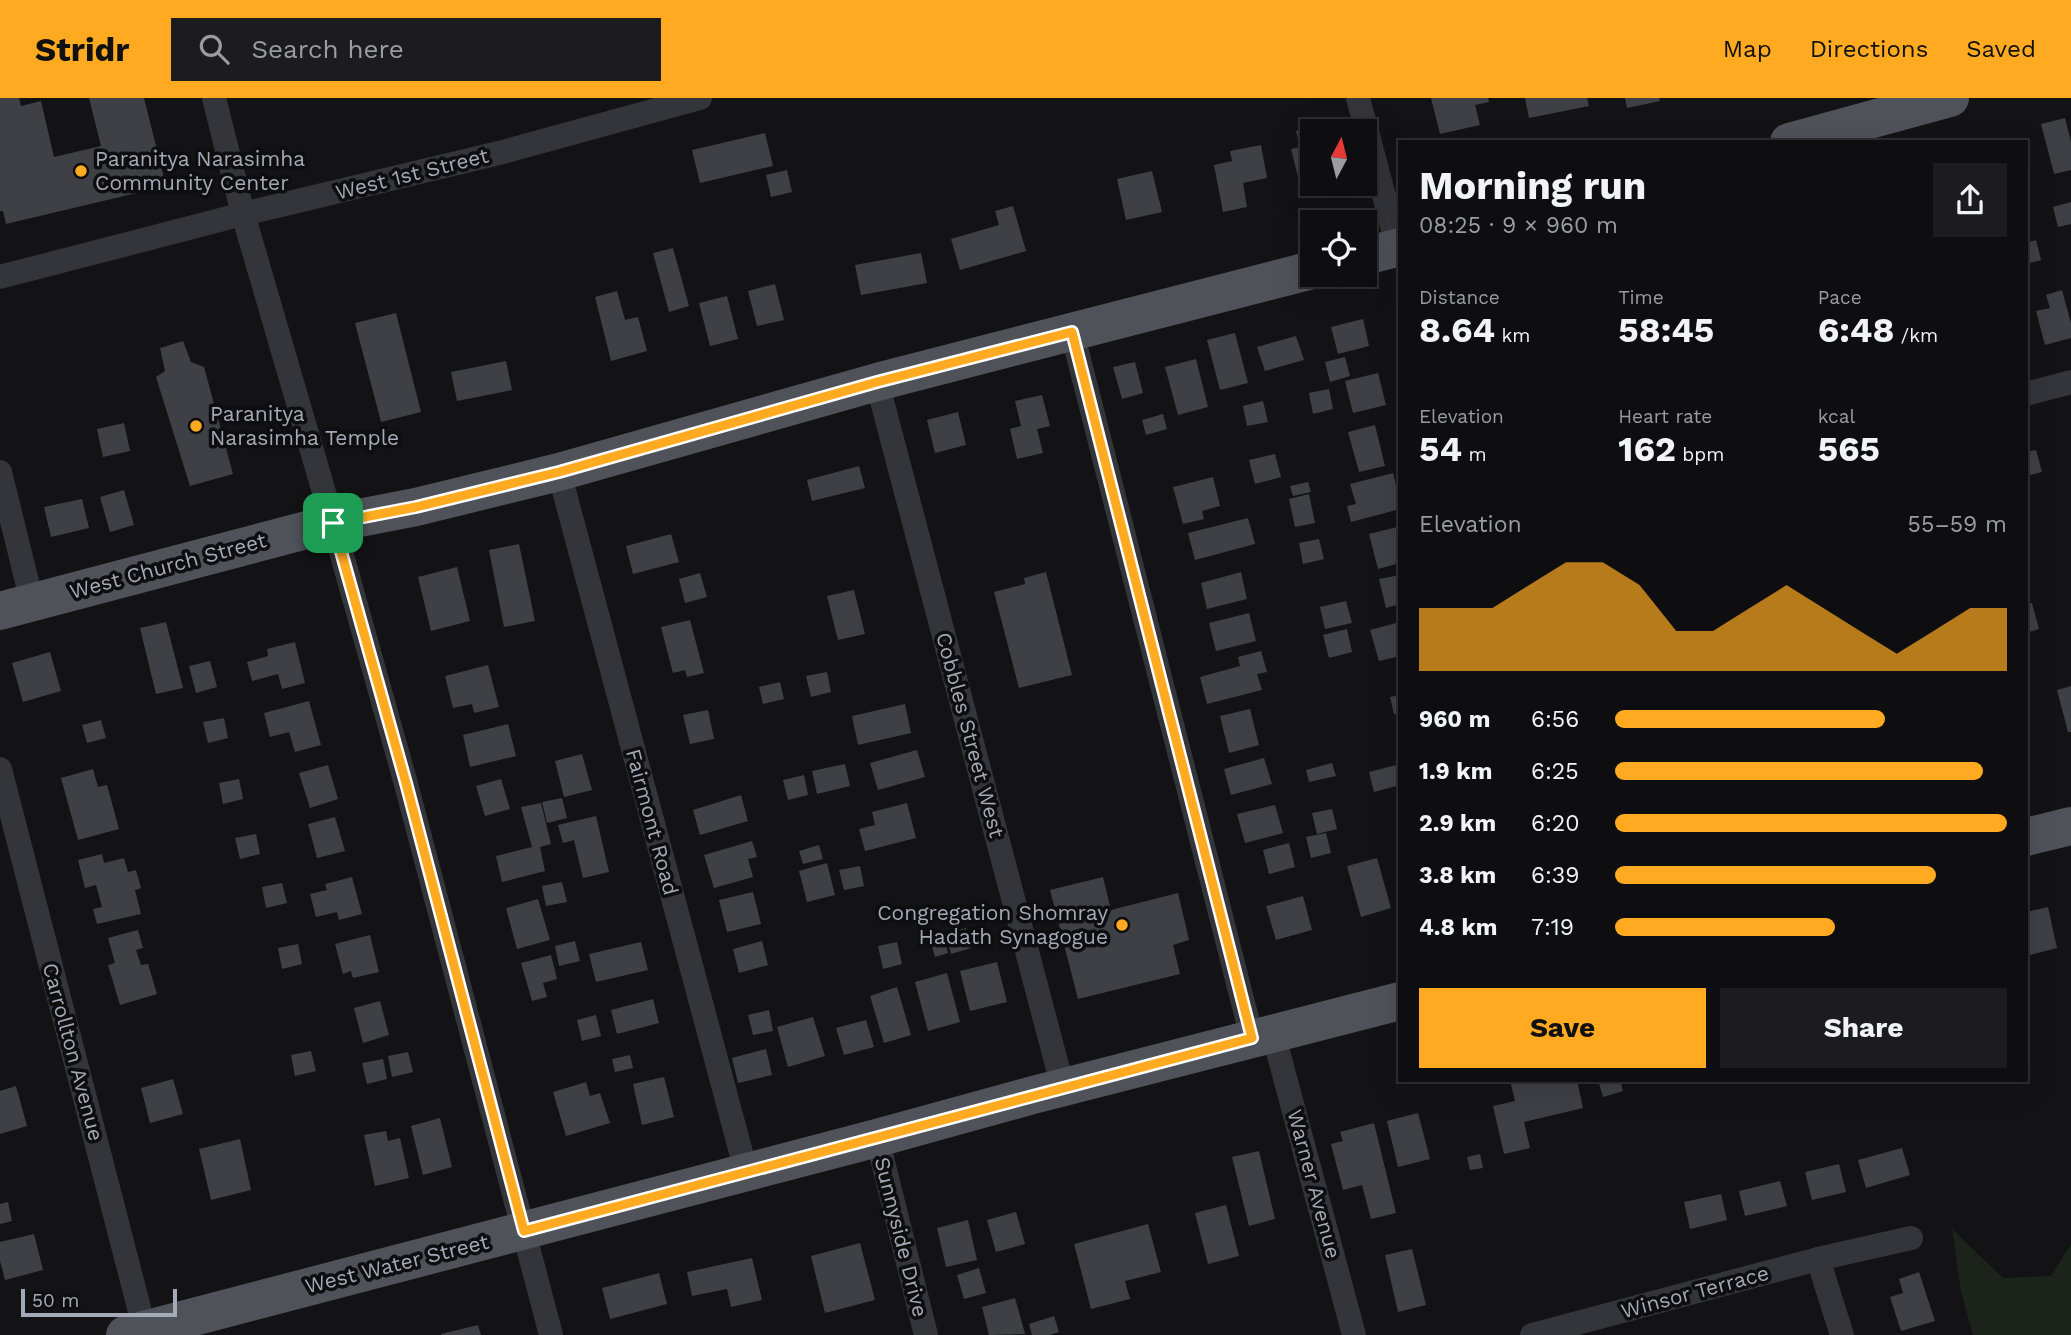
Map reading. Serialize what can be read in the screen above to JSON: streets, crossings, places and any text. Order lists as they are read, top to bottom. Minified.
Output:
{"streets":{"main road":["West Church Street","West Water Street"],"street":["West 1st Street","Cobbles Street West","Fairmont Road","Carrollton Avenue","Warner Avenue","Sunnyside Drive","Winsor Terrace"]},"crossings":[["West Church Street","Cobbles Street West"],["West Church Street","Fairmont Road"],["West Church Street","Warner Avenue"],["Cobbles Street West","West Water Street"],["Fairmont Road","West Water Street"],["Carrollton Avenue","West Water Street"],["Warner Avenue","West Water Street"],["Sunnyside Drive","West Water Street"]],"places":["Paranitya Narasimha Community Center","Paranitya Narasimha Temple","Congregation Shomray Hadath Synagogue"],"scale_bar":"50 m","north":"top","page":{"header":"Stridr","search":"Search here","nav":["Map","Directions","Saved"],"heading":["Morning run","08:25 · 9 × 960 m"],"stats":[["Distance","8.64 km"],["Time","58:45"],["Pace","6:48 /km"],["Elevation","54 m"],["Heart rate","162 bpm"],["kcal","565"]],"chart":["Elevation","55–59 m"],"list":[{"name":"960 m","note":"6:56"},{"name":"1.9 km","note":"6:25"},{"name":"2.9 km","note":"6:20"},{"name":"3.8 km","note":"6:39"},{"name":"4.8 km","note":"7:19"}],"buttons":["Save","Share"],"scale":"50 m"}}
